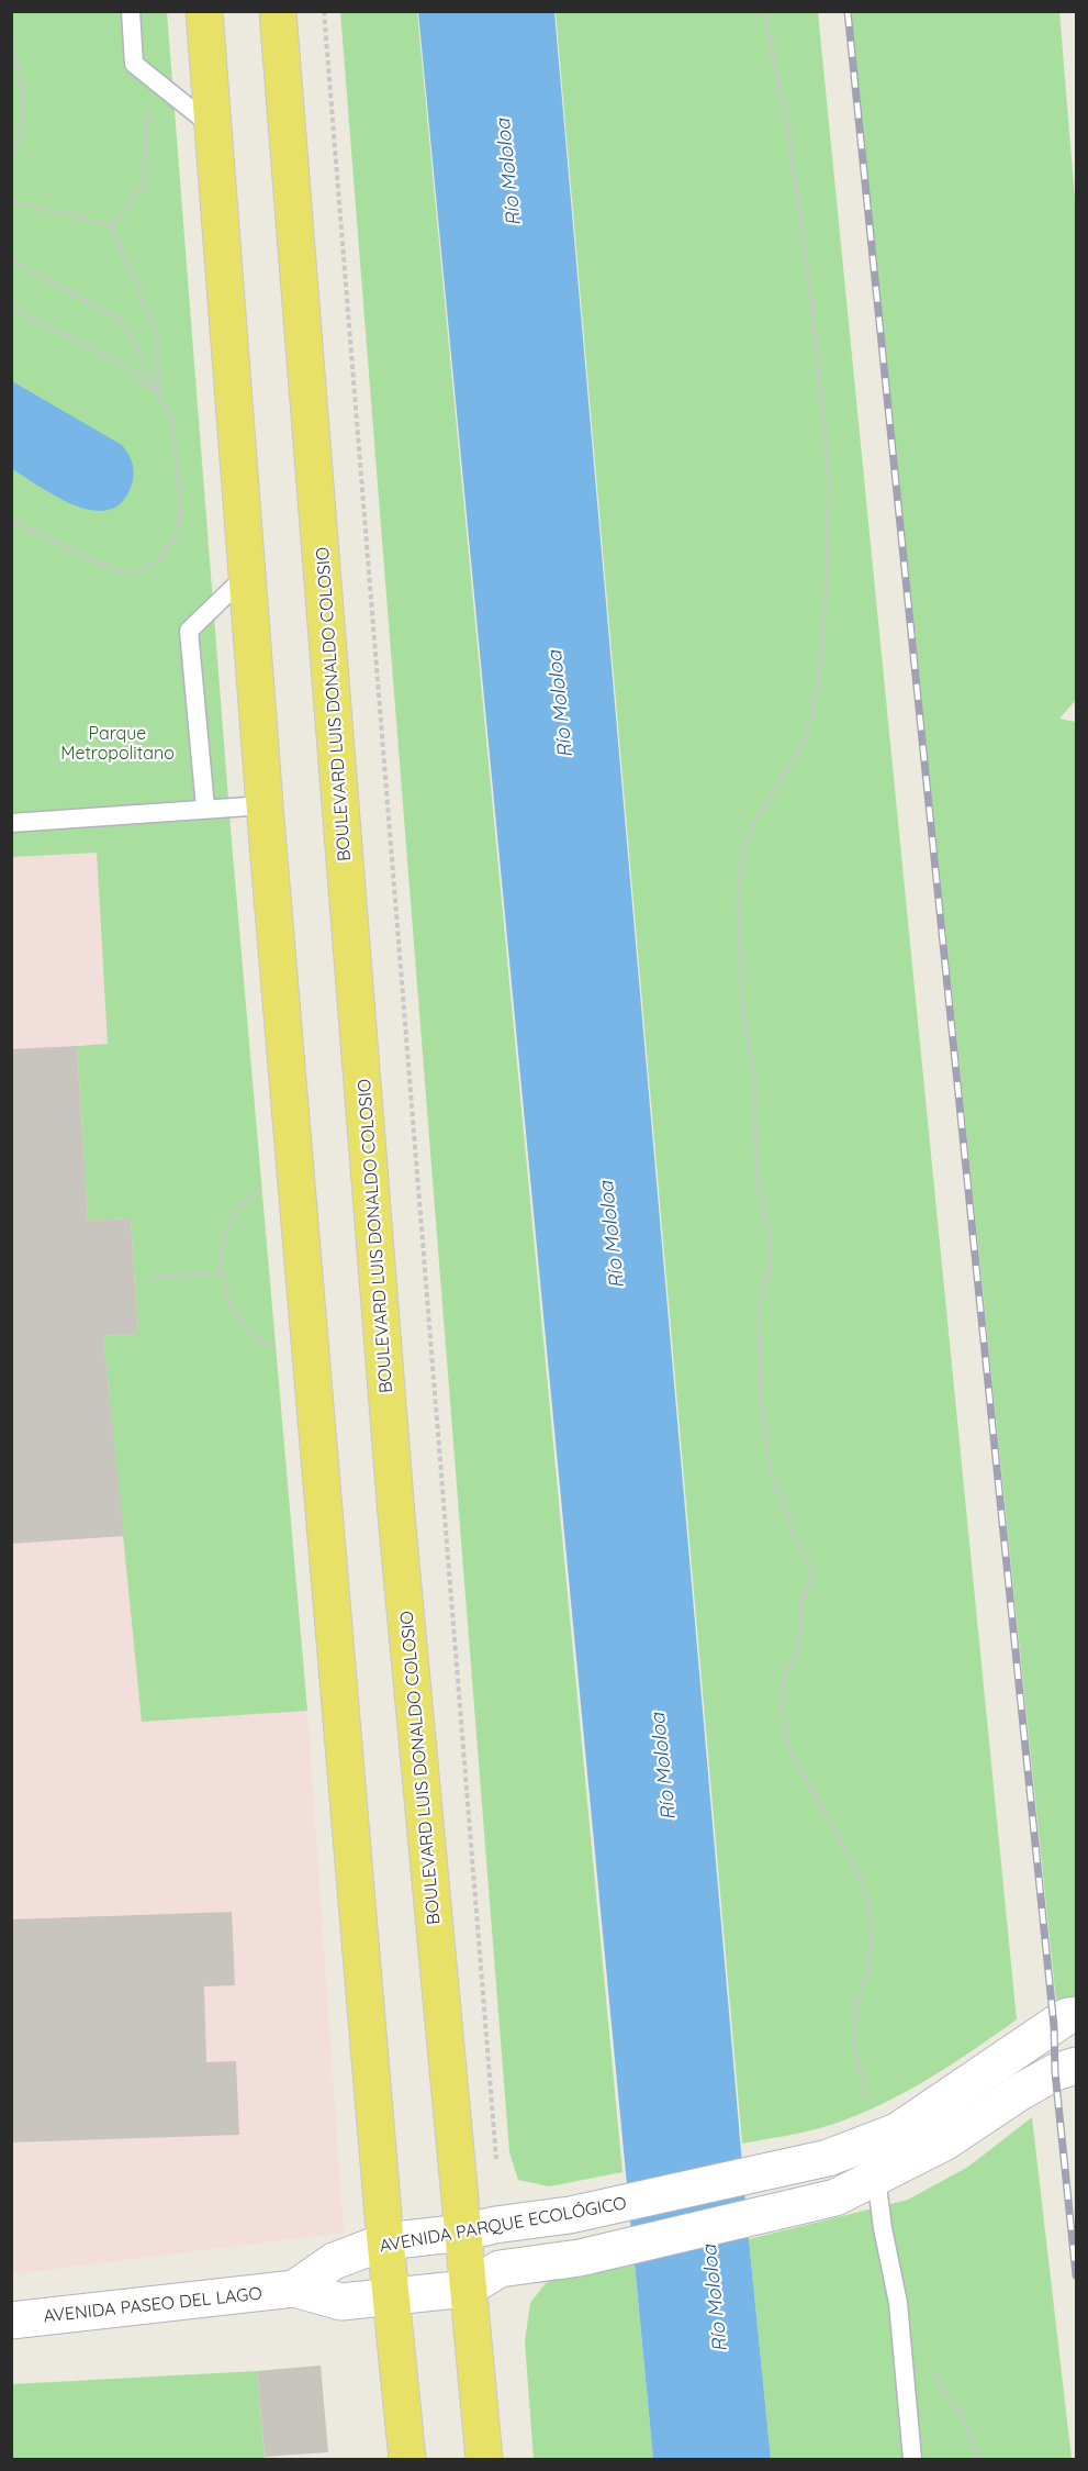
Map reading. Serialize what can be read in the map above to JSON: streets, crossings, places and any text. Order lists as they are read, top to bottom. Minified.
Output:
{"streets":{"main road":["BOULEVARD LUIS DONALDO COLOSIO"],"street":["AVENIDA PARQUE ECOLÓGICO","AVENIDA PASEO DEL LAGO"]},"crossings":[["BOULEVARD LUIS DONALDO COLOSIO","AVENIDA PARQUE ECOLÓGICO"],["AVENIDA PARQUE ECOLÓGICO","AVENIDA PASEO DEL LAGO"]],"water":["Río Mololoa"],"parks":["Parque Metropolitano"]}
